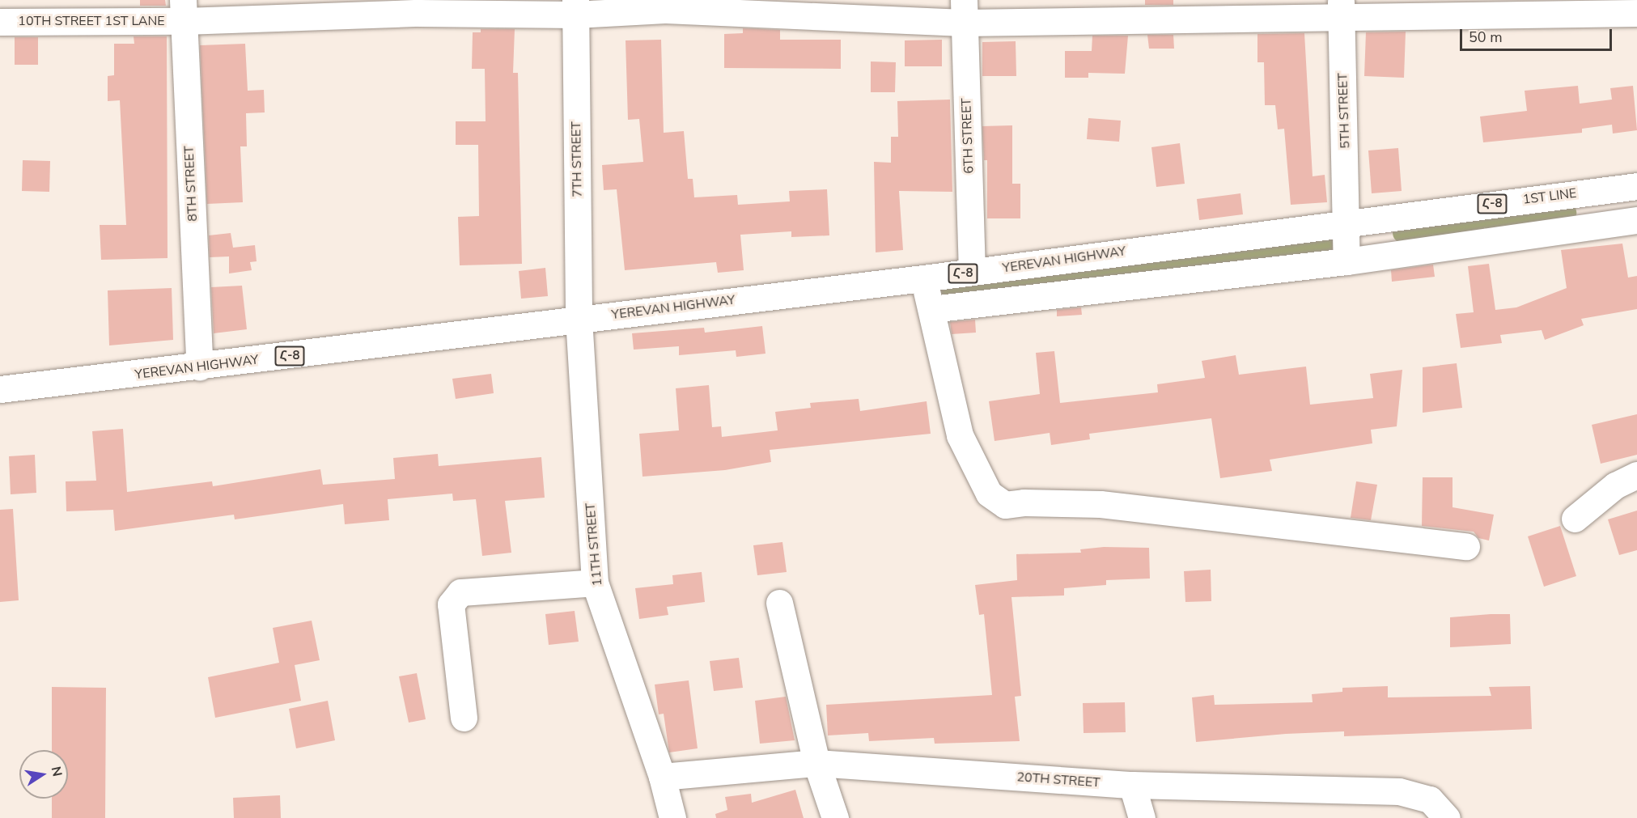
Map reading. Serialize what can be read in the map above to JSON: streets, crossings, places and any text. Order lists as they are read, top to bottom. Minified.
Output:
{"streets":{"street":["10TH STREET 1ST LANE","5TH STREET","6TH STREET","7TH STREET","8TH STREET","1ST LINE","Հ-8","YEREVAN HIGHWAY","11TH STREET","20TH STREET"]},"crossings":[["10TH STREET 1ST LANE","5TH STREET"],["10TH STREET 1ST LANE","6TH STREET"],["10TH STREET 1ST LANE","7TH STREET"],["10TH STREET 1ST LANE","8TH STREET"],["5TH STREET","1ST LINE"],["5TH STREET","YEREVAN HIGHWAY"],["6TH STREET","YEREVAN HIGHWAY"],["7TH STREET","YEREVAN HIGHWAY"],["7TH STREET","11TH STREET"],["8TH STREET","YEREVAN HIGHWAY"],["1ST LINE","YEREVAN HIGHWAY"],["YEREVAN HIGHWAY","11TH STREET"],["11TH STREET","20TH STREET"]],"scale_bar":"50 m","north":"right"}
